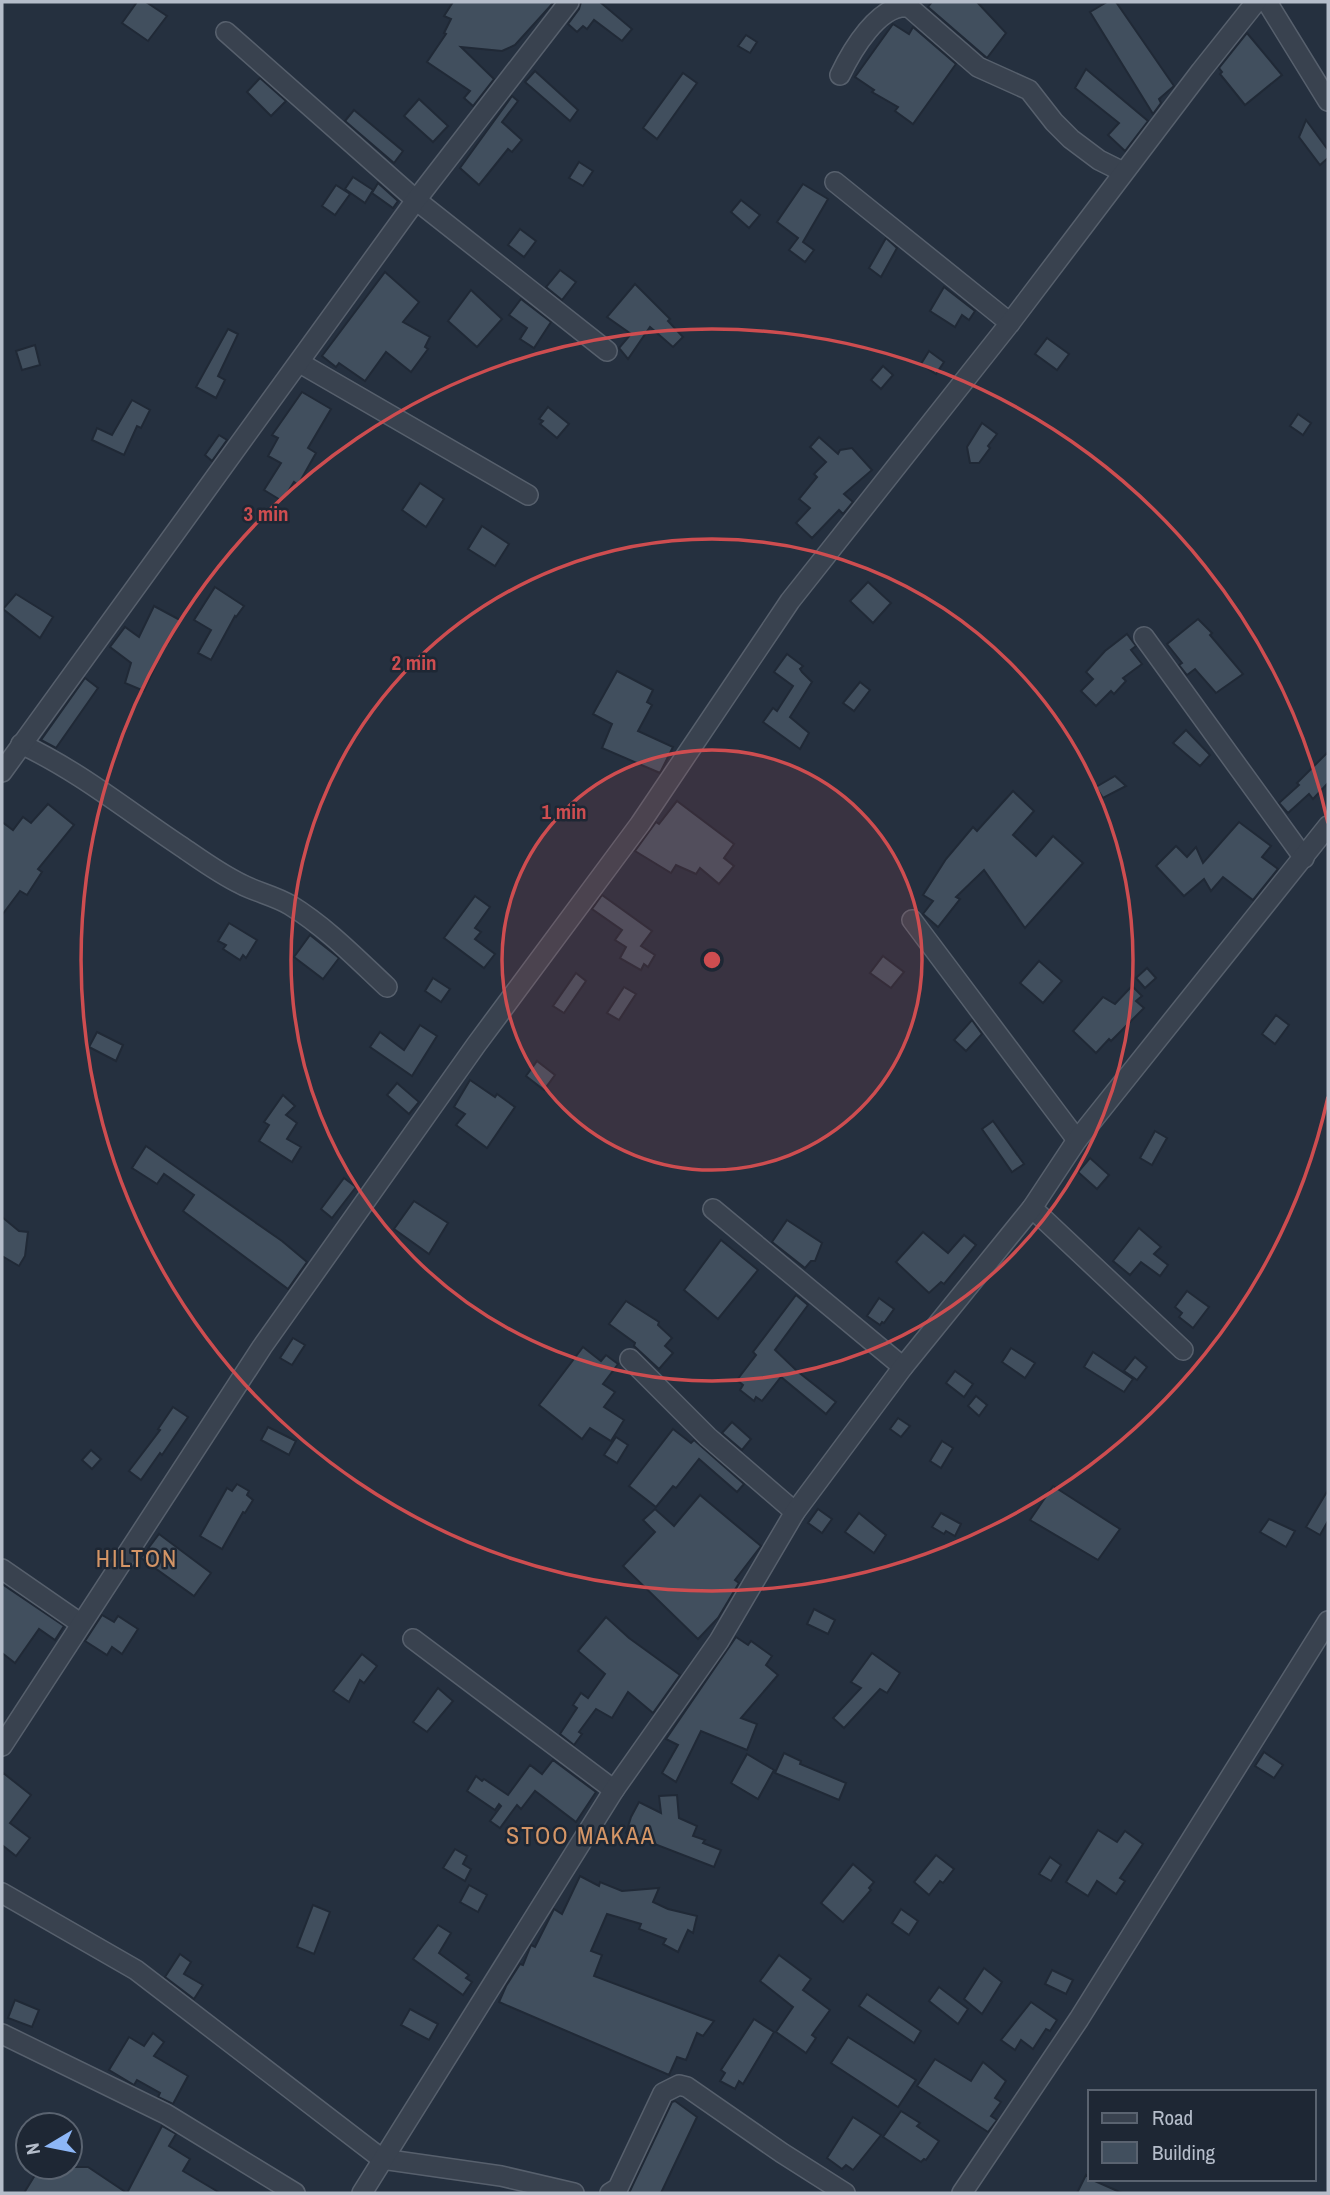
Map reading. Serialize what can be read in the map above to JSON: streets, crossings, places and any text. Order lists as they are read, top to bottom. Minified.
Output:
{"districts":["HILTON","STOO MAKAA"],"legend":["Road","Building"],"north":"left","rings":["3 min","2 min","1 min"]}
